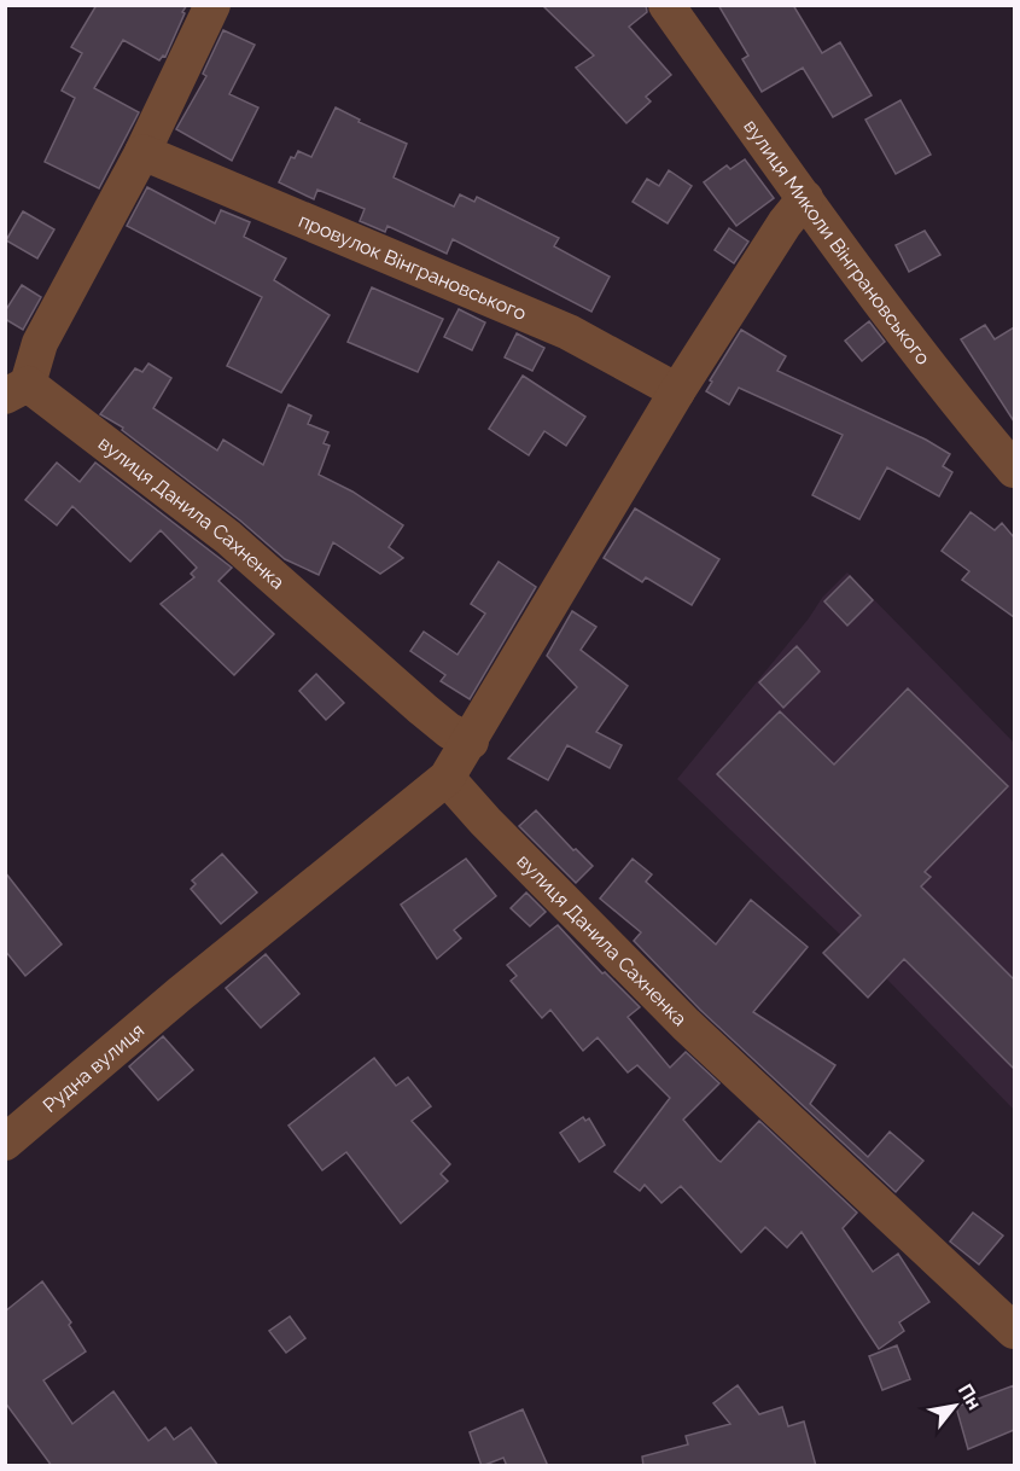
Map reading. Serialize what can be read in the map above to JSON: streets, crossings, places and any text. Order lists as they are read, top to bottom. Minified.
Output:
{"streets":{"street":["вулиця Миколи Вінграновського","провулок Вінграновського","вулиця Данила Сахненка","Рудна вулиця"]},"crossings":[["вулиця Данила Сахненка","Рудна вулиця"]],"north":"top right"}
